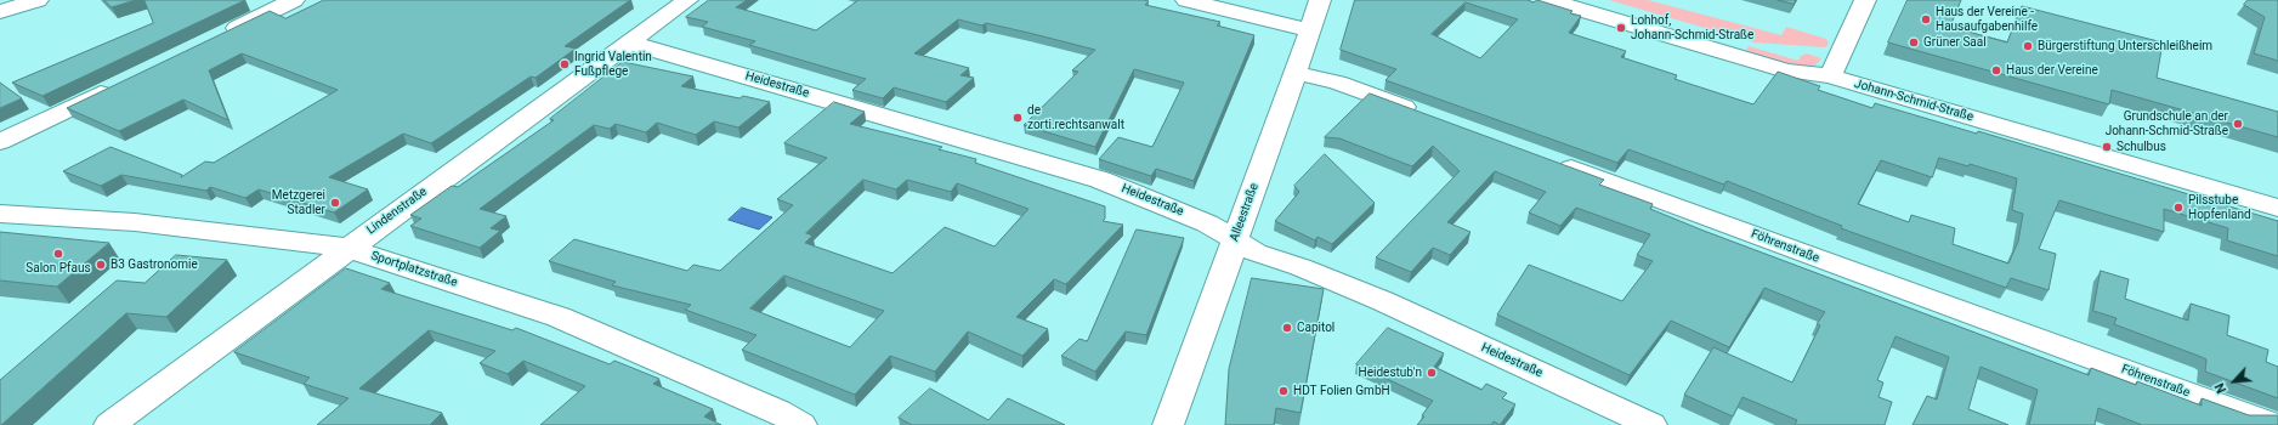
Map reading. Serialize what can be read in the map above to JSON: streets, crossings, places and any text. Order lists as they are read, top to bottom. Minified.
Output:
{"streets":{"street":["Heidestraße","Johann-Schmid-Straße","Lindenstraße","Alleestraße","Föhrenstraße","Sportplatzstraße"]},"crossings":[["Heidestraße","Lindenstraße"],["Heidestraße","Alleestraße"],["Lindenstraße","Sportplatzstraße"]],"places":["Haus der Vereine - Hausaufgabenhilfe","Lohhof, Johann-Schmid-Straße","Grüner Saal","Bürgerstiftung Unterschleißheim","Ingrid Valentin Fußpflege","Haus der Vereine","de zorti.rechtsanwalt","Grundschule an der Johann-Schmid-Straße","Schulbus","Metzgerei Stadler","Pilsstube Hopfenland","Salon Pfaus","B3 Gastronomie","Capitol","Heidestub'n","HDT Folien GmbH"],"north":"bottom left"}
